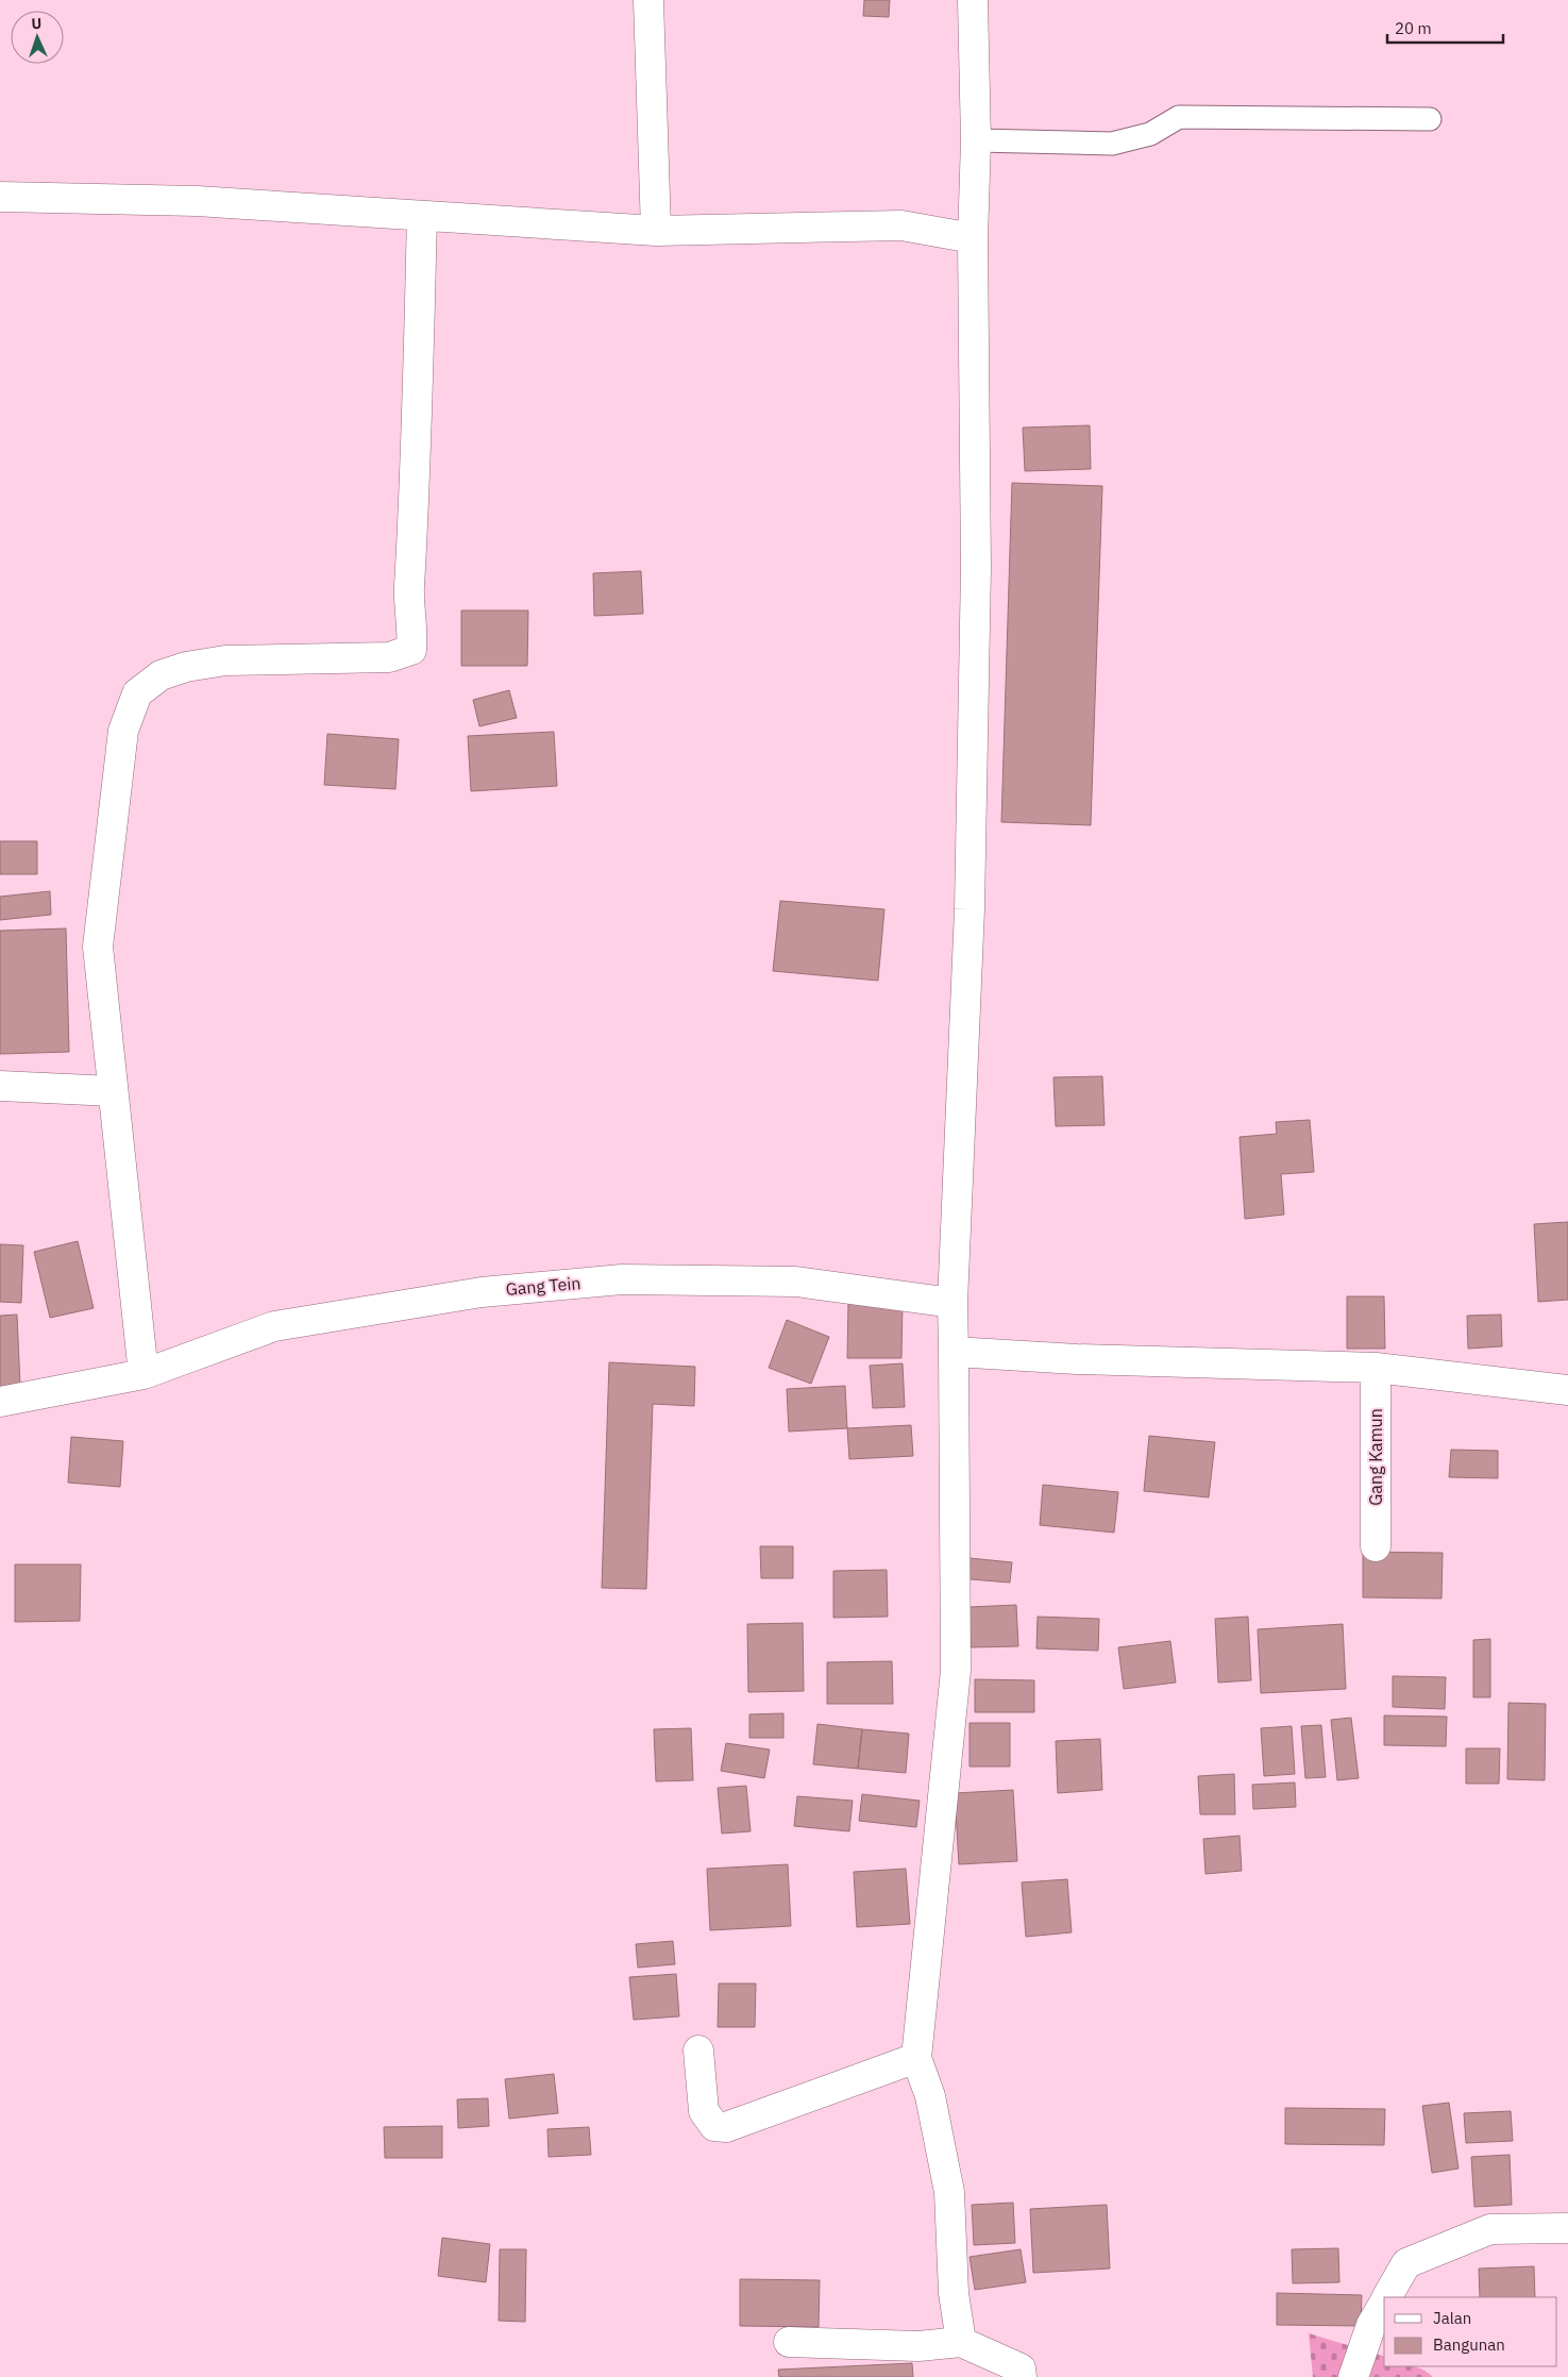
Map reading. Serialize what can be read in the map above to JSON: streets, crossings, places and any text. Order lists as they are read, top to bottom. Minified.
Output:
{"streets":{"street":["Gang Tein","Gang Kamun"]},"legend":["Jalan","Bangunan"],"scale_bar":"20 m","north":"top"}
